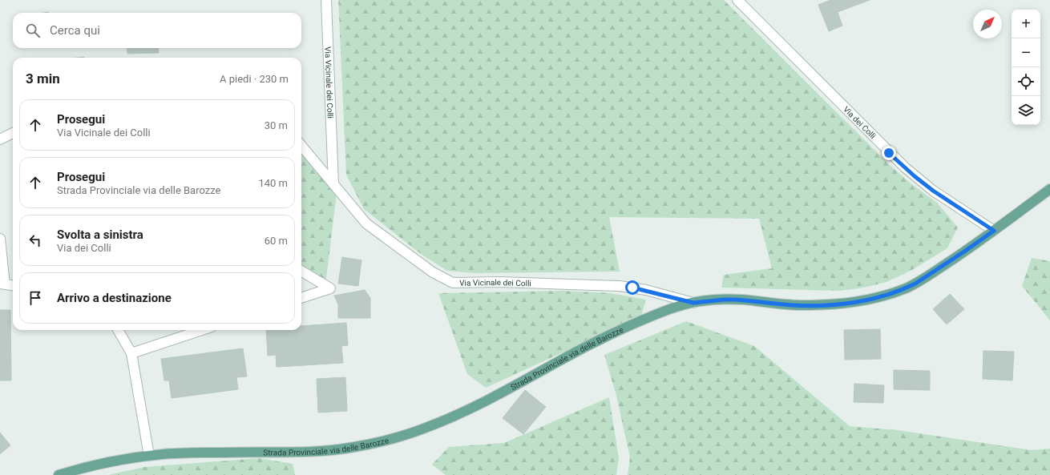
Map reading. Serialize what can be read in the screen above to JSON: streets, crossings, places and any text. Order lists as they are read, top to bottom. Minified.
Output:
{"streets":{"main road":["Strada Provinciale via delle Barozze"],"street":["Via Vicinale dei Colli","Via dei Colli"]},"crossings":[["Via Vicinale dei Colli","Strada Provinciale via delle Barozze"],["Via dei Colli","Strada Provinciale via delle Barozze"]],"north":"top right","page":{"map_buttons":["+","−"],"search":"Cerca qui","heading":["3 min","A piedi · 230 m"],"list":[["Prosegui","Via Vicinale dei Colli","30 m"],["Prosegui","Strada Provinciale via delle Barozze","140 m"],["Svolta a sinistra","Via dei Colli","60 m"],"Arrivo a destinazione"]}}
